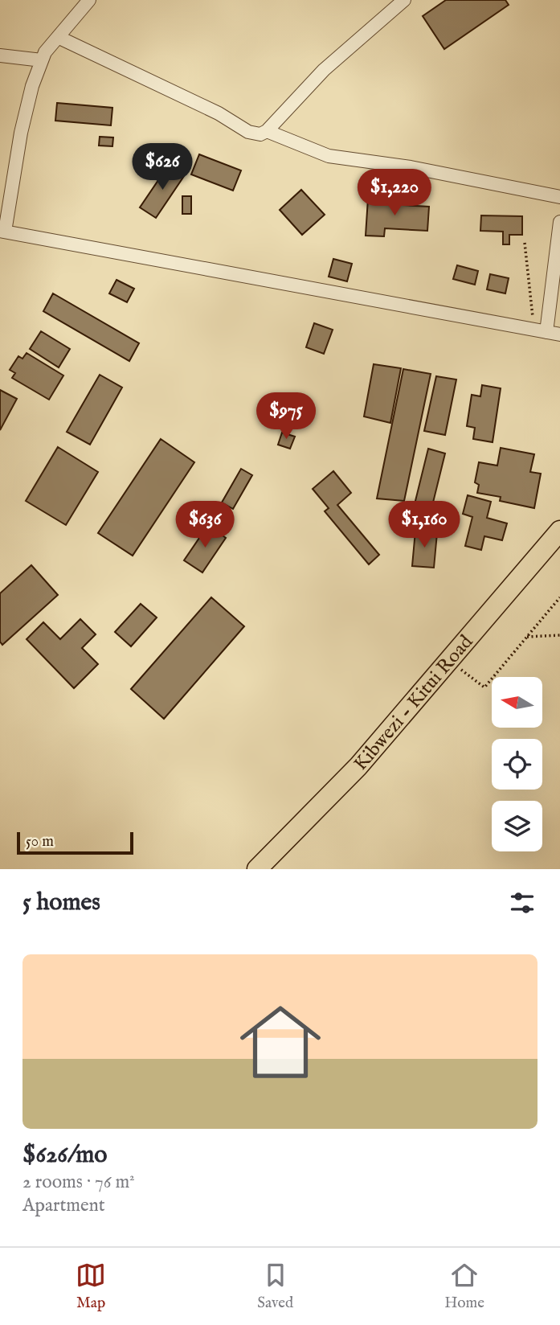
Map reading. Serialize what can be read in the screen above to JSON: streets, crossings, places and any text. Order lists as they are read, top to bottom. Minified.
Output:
{"streets":{"main road":["Kibwezi - Kitui Road"]},"scale_bar":"50 m","north":"left","page":{"price":["$626","$1,220","$975","$636","$1,160"],"scale":"50 m","heading":"5 homes","list":[{"name":"$626/mo","note":"2 rooms · 76 m² · Apartment"}],"tabs":["Map","Saved","Home"]}}
